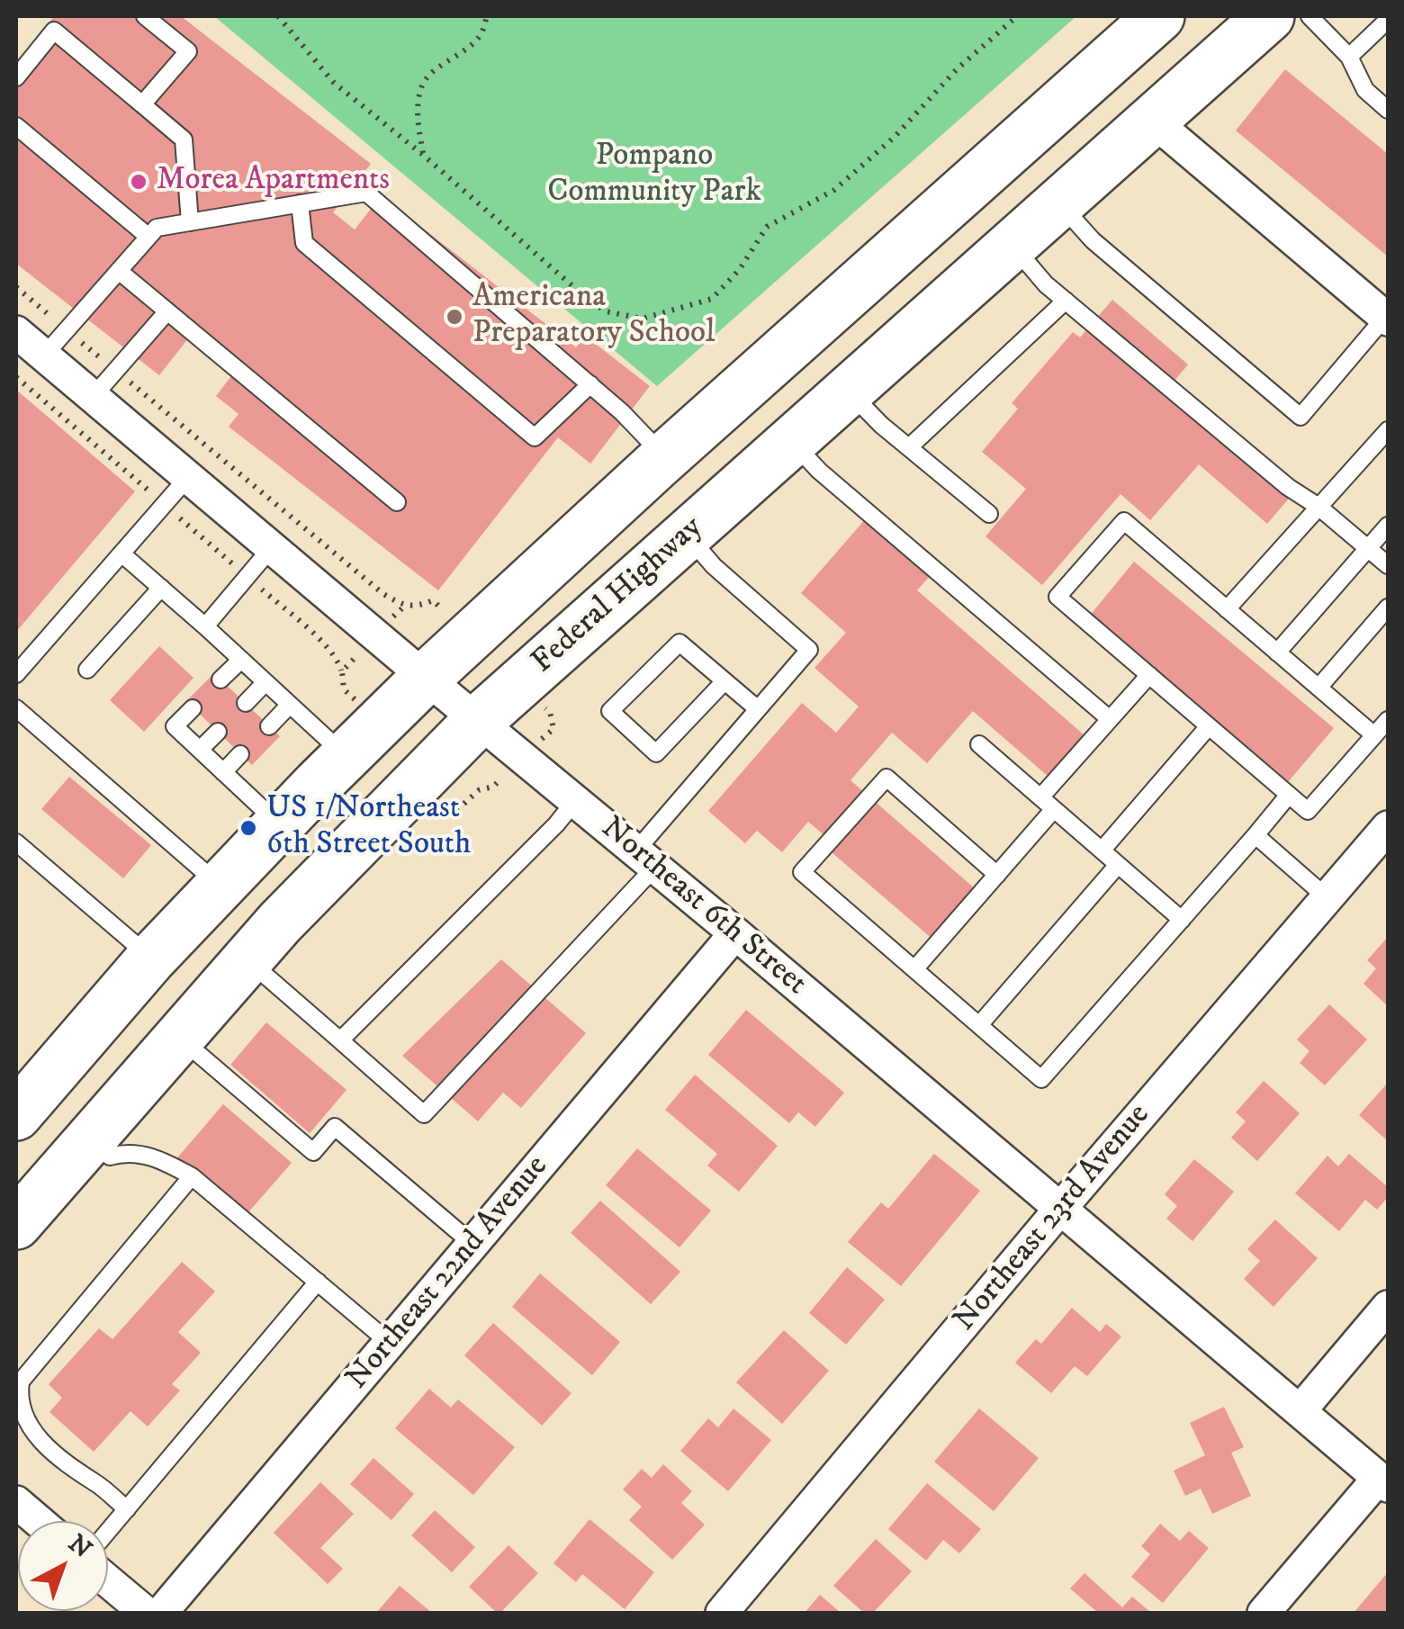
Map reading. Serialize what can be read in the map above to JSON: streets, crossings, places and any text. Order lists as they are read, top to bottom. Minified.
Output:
{"streets":{"main road":["Federal Highway"],"street":["Northeast 6th Street","Northeast 23rd Avenue","Northeast 22nd Avenue"]},"crossings":[["Federal Highway","Northeast 6th Street"],["Northeast 6th Street","Northeast 23rd Avenue"],["Northeast 6th Street","Northeast 22nd Avenue"]],"parks":["Pompano Community Park"],"places":["Morea Apartments","Americana Preparatory School","US 1/Northeast 6th Street South"],"north":"top right"}
